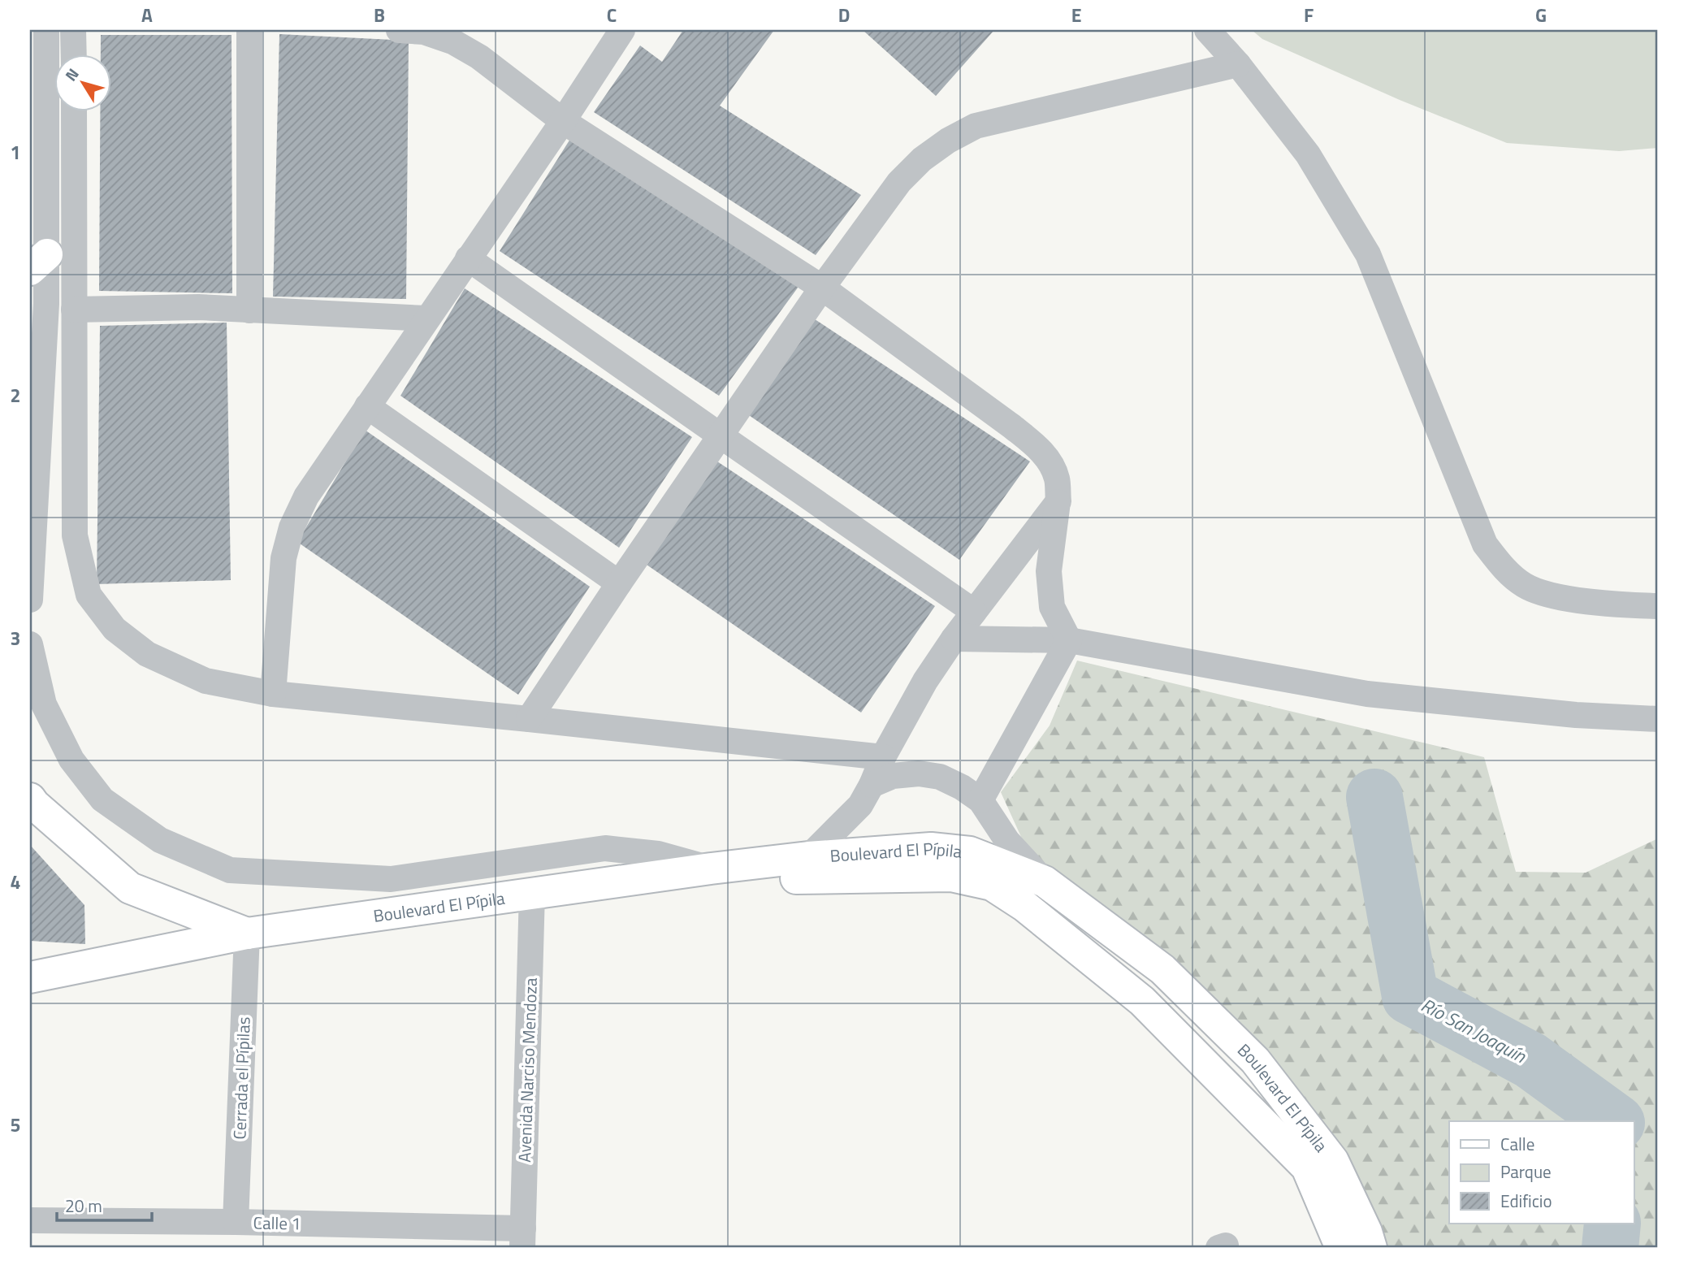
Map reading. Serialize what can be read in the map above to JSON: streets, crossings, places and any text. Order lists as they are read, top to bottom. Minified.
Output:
{"streets":{"street":["Boulevard El Pípila","Avenida Narciso Mendoza","Cerrada el Pípilas","Calle 1"]},"crossings":[["Boulevard El Pípila","Avenida Narciso Mendoza"],["Boulevard El Pípila","Cerrada el Pípilas"],["Avenida Narciso Mendoza","Calle 1"],["Cerrada el Pípilas","Calle 1"]],"water":["Río San Joaquín"],"legend":["Calle","Parque","Edificio"],"scale_bar":"20 m","north":"top left","grid":{"columns":["A","B","C","D","E","F","G"],"rows":["1","2","3","4","5"]}}
